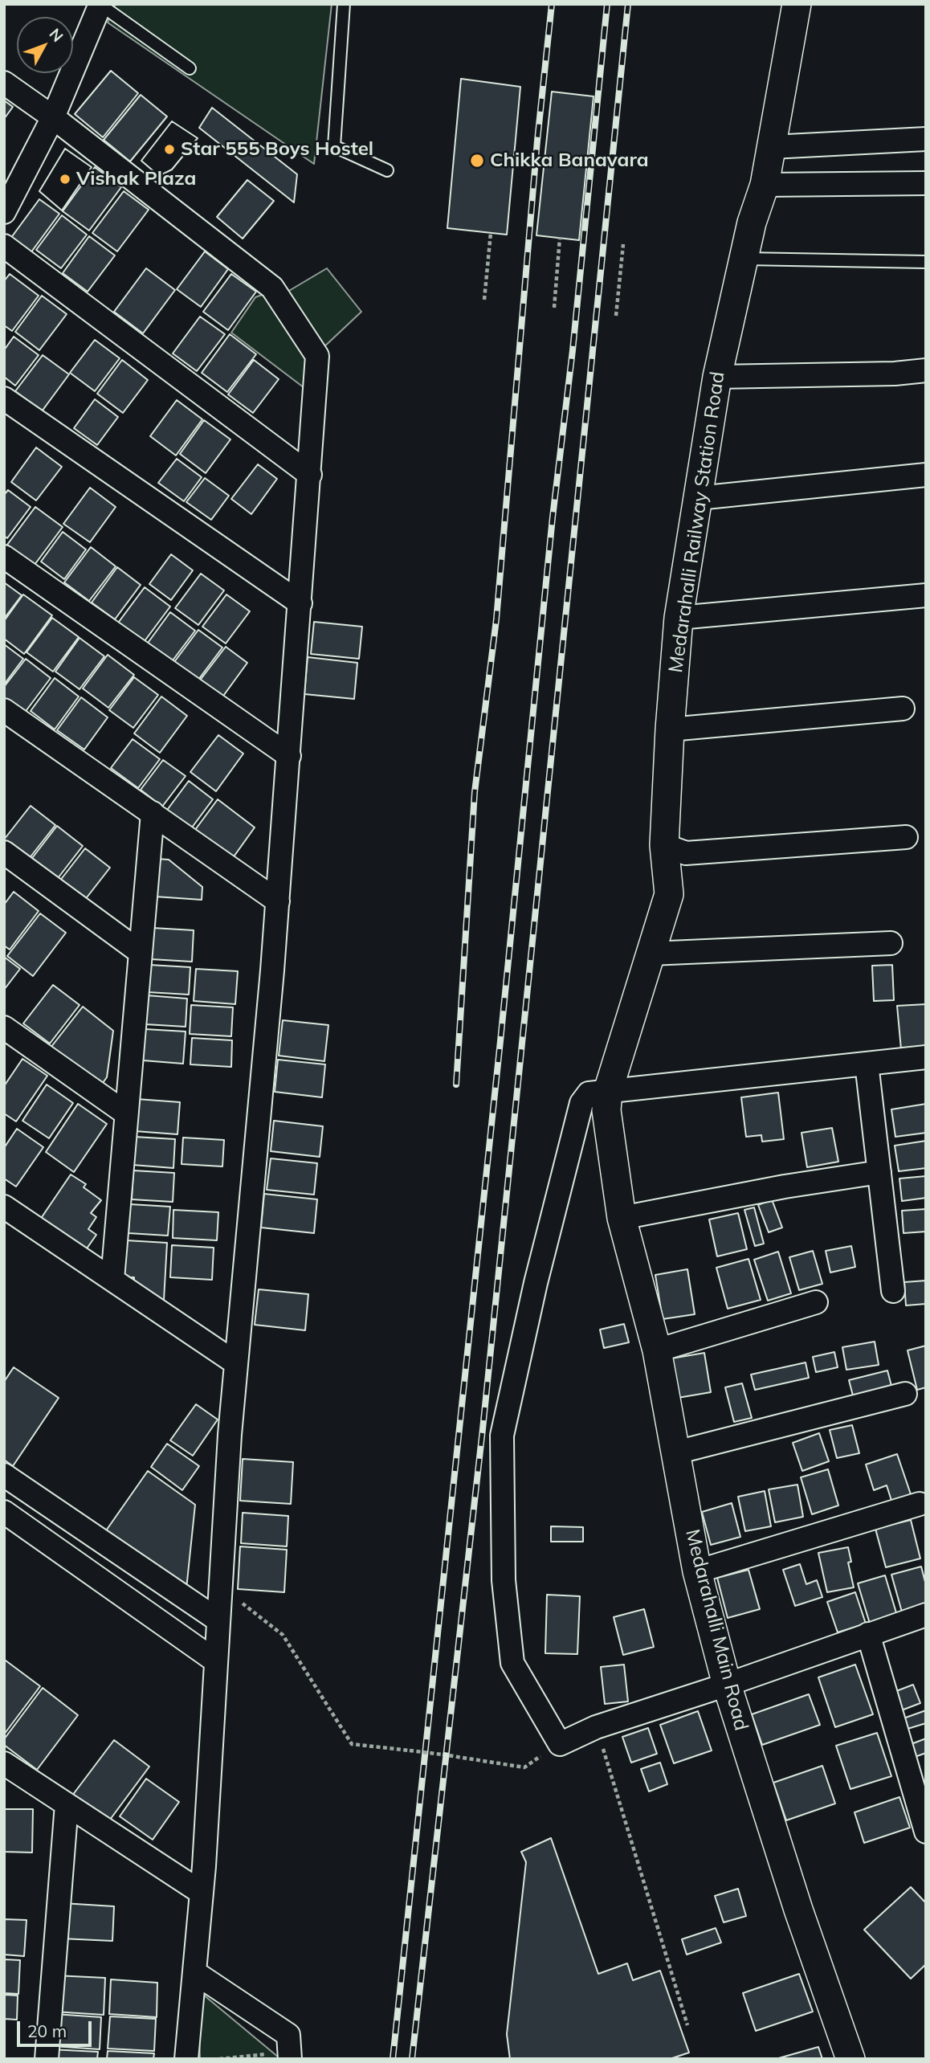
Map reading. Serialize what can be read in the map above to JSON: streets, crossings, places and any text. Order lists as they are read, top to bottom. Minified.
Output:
{"streets":{"street":["Medarahalli Railway Station Road","Medarahalli Main Road"]},"crossings":[["Medarahalli Railway Station Road","Medarahalli Main Road"]],"places":["Star 555 Boys Hostel","Chikka Banavara","Vishak Plaza"],"scale_bar":"20 m","north":"top right"}
